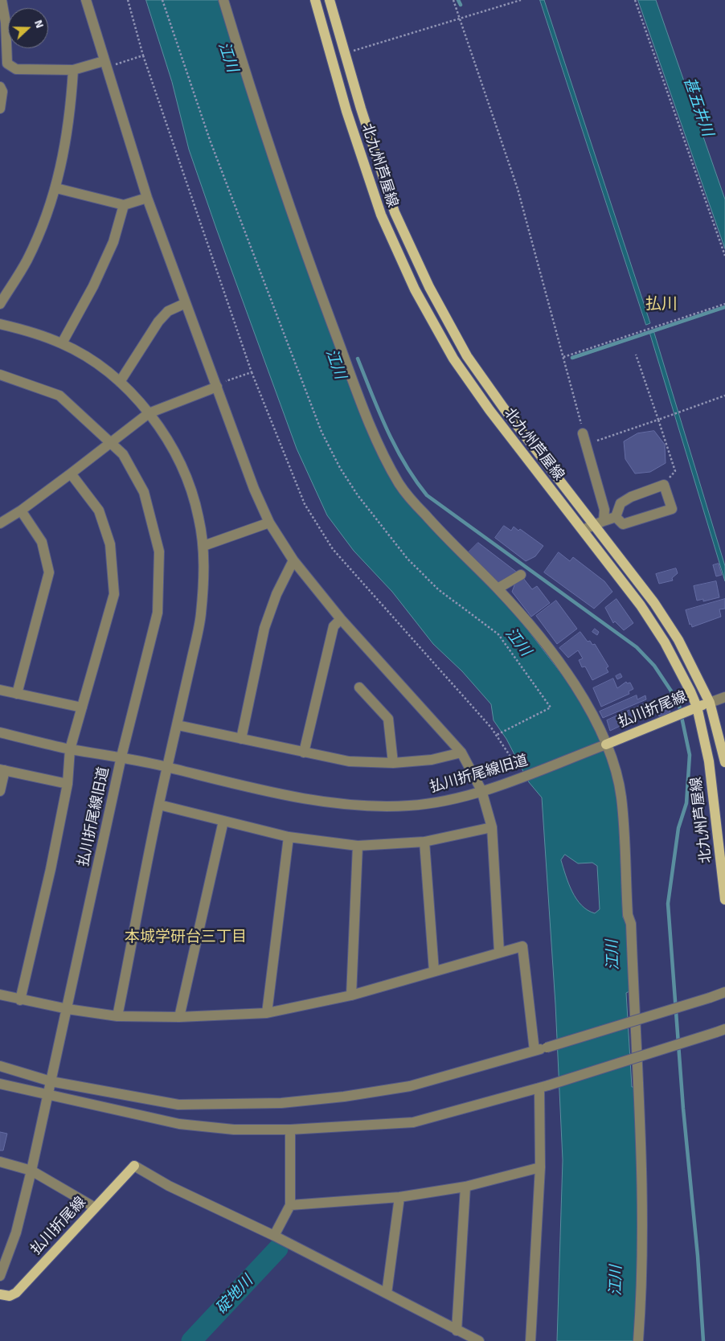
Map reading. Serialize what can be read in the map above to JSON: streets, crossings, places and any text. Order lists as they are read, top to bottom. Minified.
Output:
{"streets":{"main road":["北九州芦屋線","払川折尾線"],"street":["払川折尾線旧道"]},"crossings":[["北九州芦屋線","払川折尾線"],["払川折尾線","払川折尾線旧道"]],"districts":["払川","本城学研台三丁目"],"water":["江川","甚五井川","碇地川"],"north":"right"}
